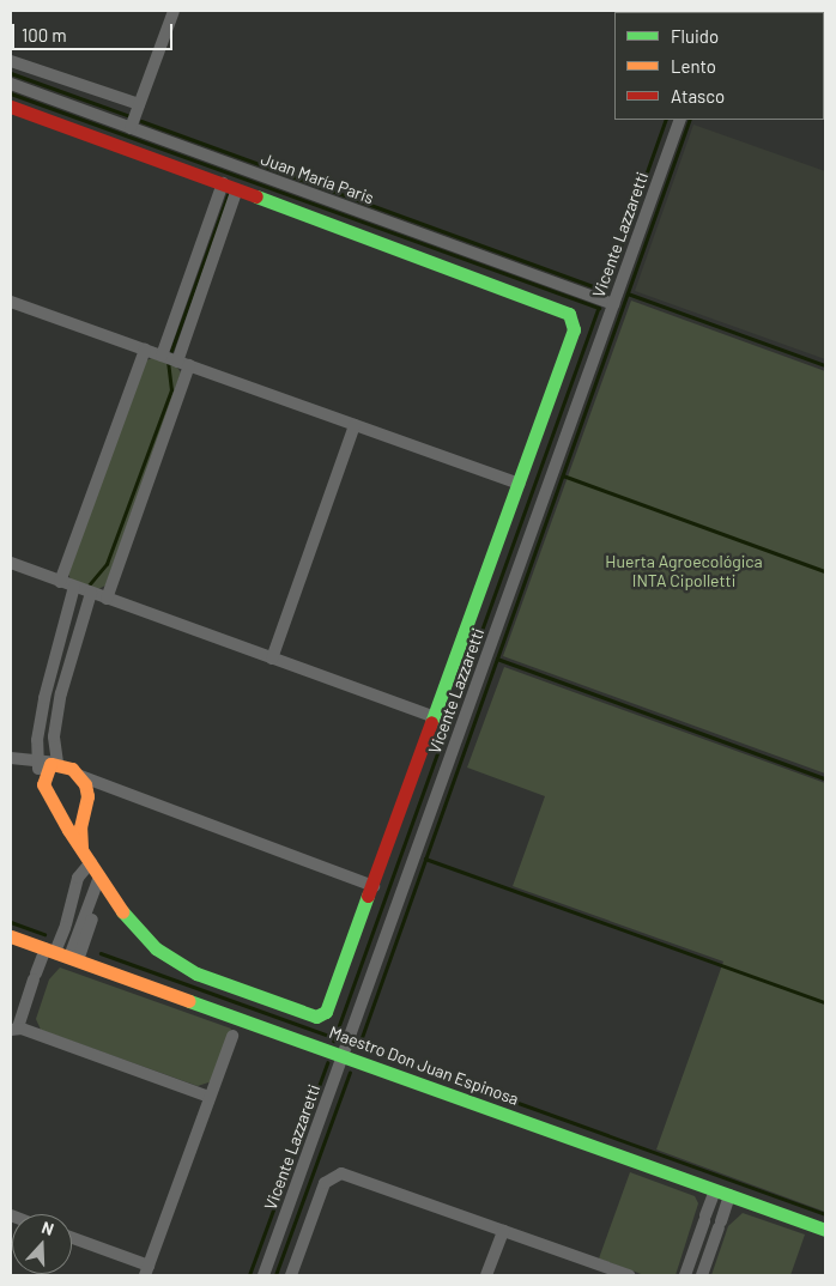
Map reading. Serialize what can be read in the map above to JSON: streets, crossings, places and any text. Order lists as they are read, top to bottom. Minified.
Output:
{"streets":{"street":["Juan María Paris","Vicente Lazzaretti","Maestro Don Juan Espinosa"]},"crossings":[["Juan María Paris","Vicente Lazzaretti"],["Vicente Lazzaretti","Maestro Don Juan Espinosa"]],"parks":["Huerta Agroecológica INTA Cipolletti"],"legend":["Fluido","Lento","Atasco"],"scale_bar":"100 m","north":"top"}
